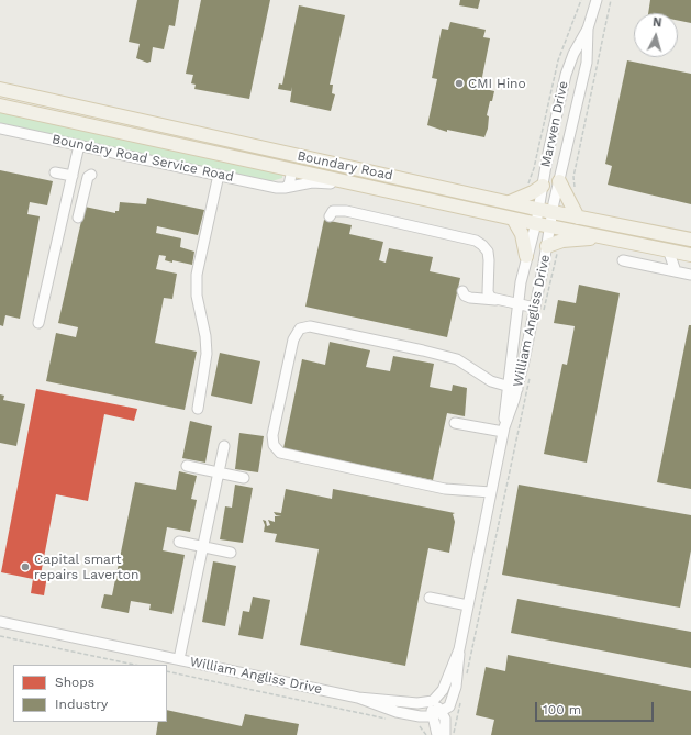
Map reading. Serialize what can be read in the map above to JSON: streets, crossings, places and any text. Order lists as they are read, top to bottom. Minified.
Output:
{"streets":{"main road":["Boundary Road"],"street":["Marwen Drive","Boundary Road Service Road","William Angliss Drive"]},"crossings":[["Marwen Drive","Boundary Road"],["Marwen Drive","William Angliss Drive"],["Boundary Road Service Road","Boundary Road"],["Boundary Road","William Angliss Drive"]],"places":["CMI Hino","Capital smart repairs Laverton"],"legend":["Shops","Industry"],"scale_bar":"100 m","north":"top"}
